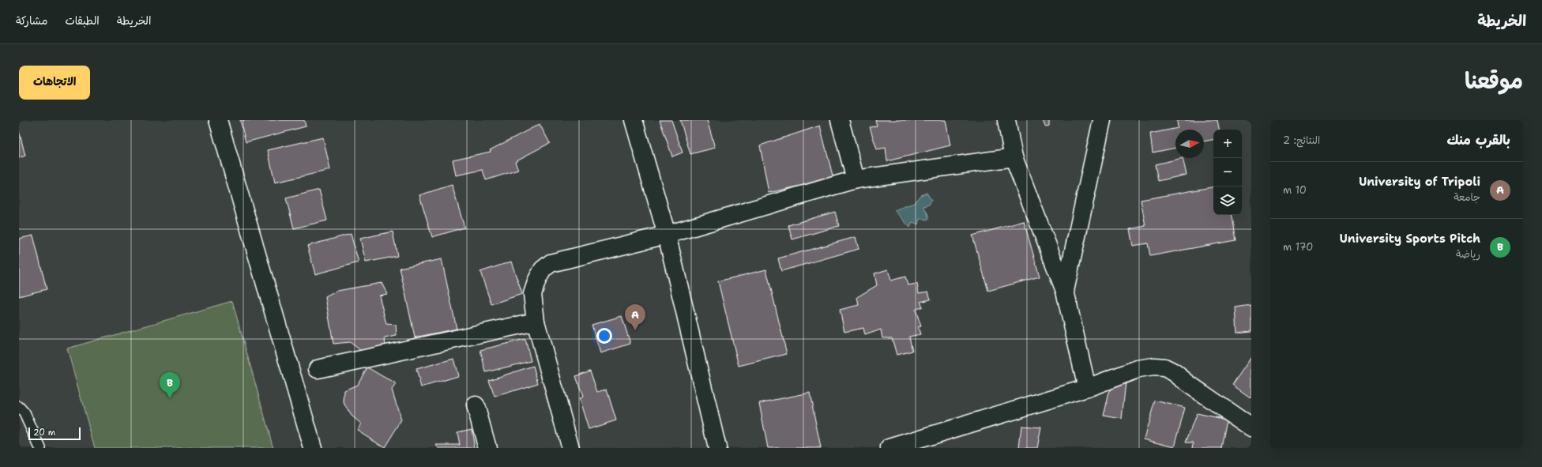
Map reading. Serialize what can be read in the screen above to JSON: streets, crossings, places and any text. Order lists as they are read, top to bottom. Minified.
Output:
{"scale_bar":"20 m","north":"right","page":{"header":"الخريطة","nav":["الخريطة","الطبقات","مشاركة"],"title":"موقعنا","buttons":"الاتجاهات","heading":["بالقرب منك","النتائج: 2"],"map_buttons":["+","−"],"list":[{"mark":"A","name":"University of Tripoli","note":"جامعة","value":"10 m"},{"mark":"B","name":"University Sports Pitch","note":"رياضة","value":"170 m"}],"pins":["A","B"],"scale":"20 m"}}
